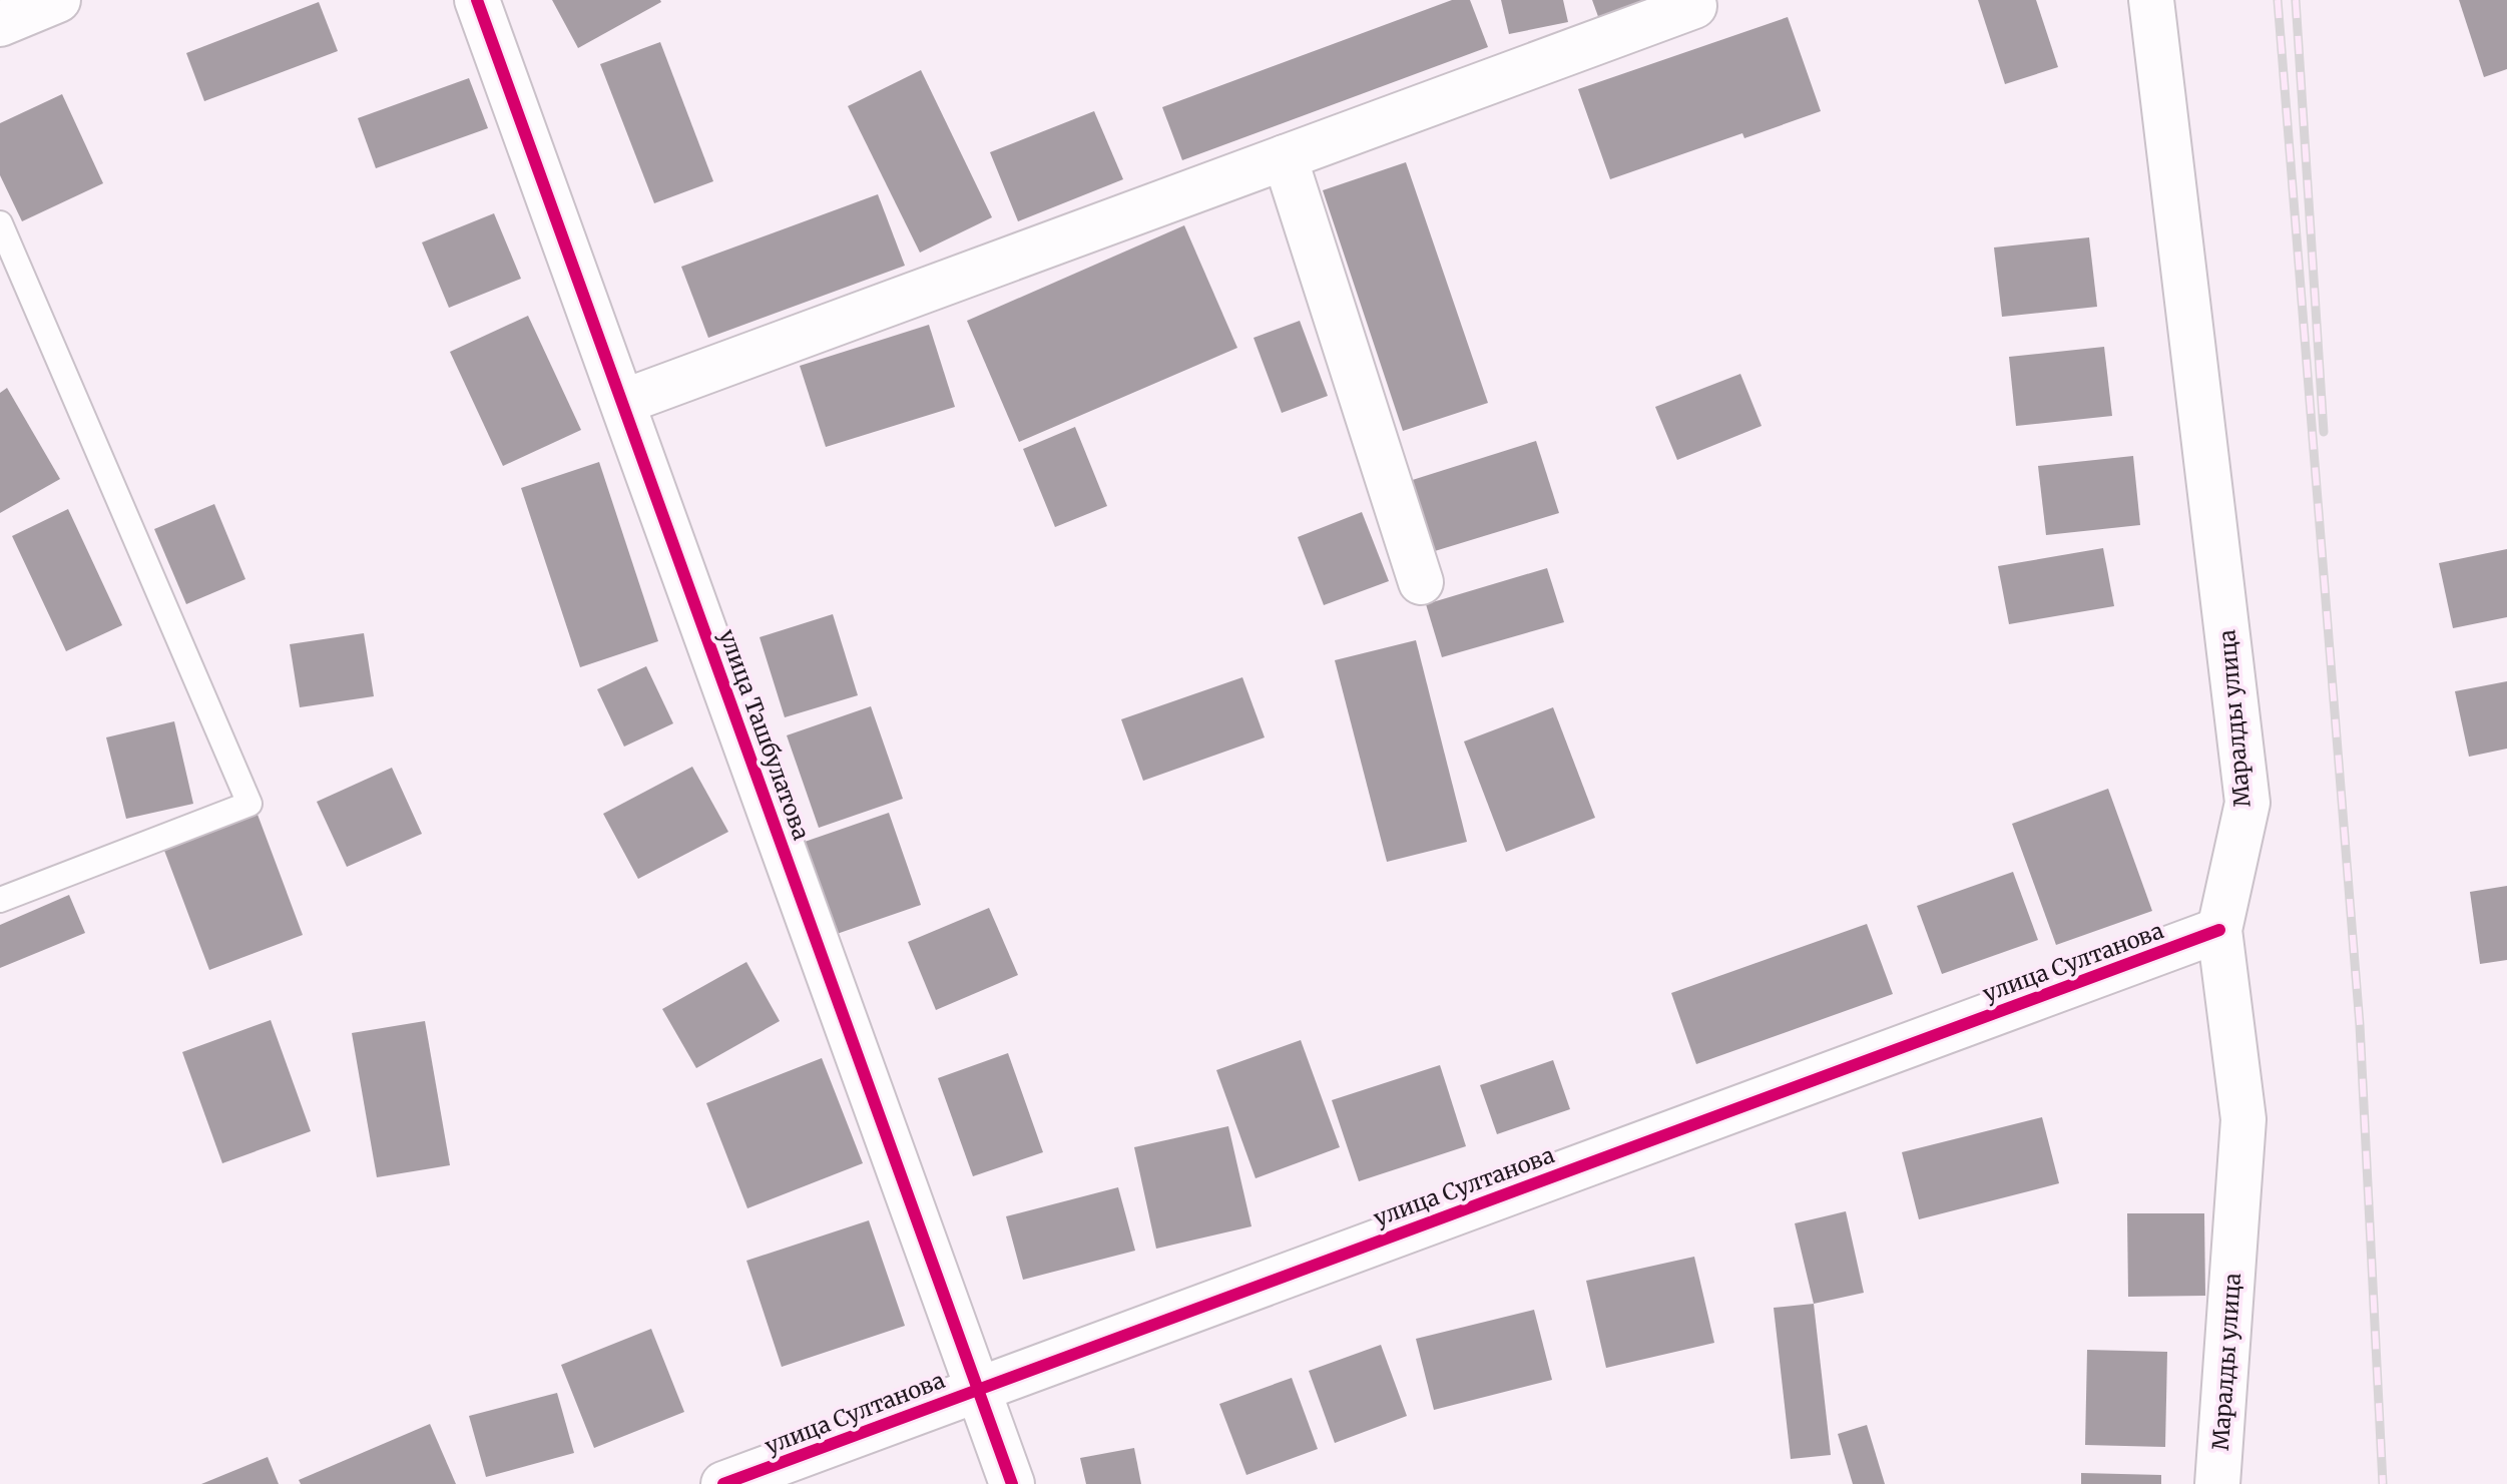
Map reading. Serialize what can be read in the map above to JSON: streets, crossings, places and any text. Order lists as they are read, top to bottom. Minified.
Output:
{"streets":{"street":["Маралды улица","улица Ташбулатова","улица Султанова"]},"crossings":[["Маралды улица","улица Султанова"],["улица Ташбулатова","улица Султанова"]]}
